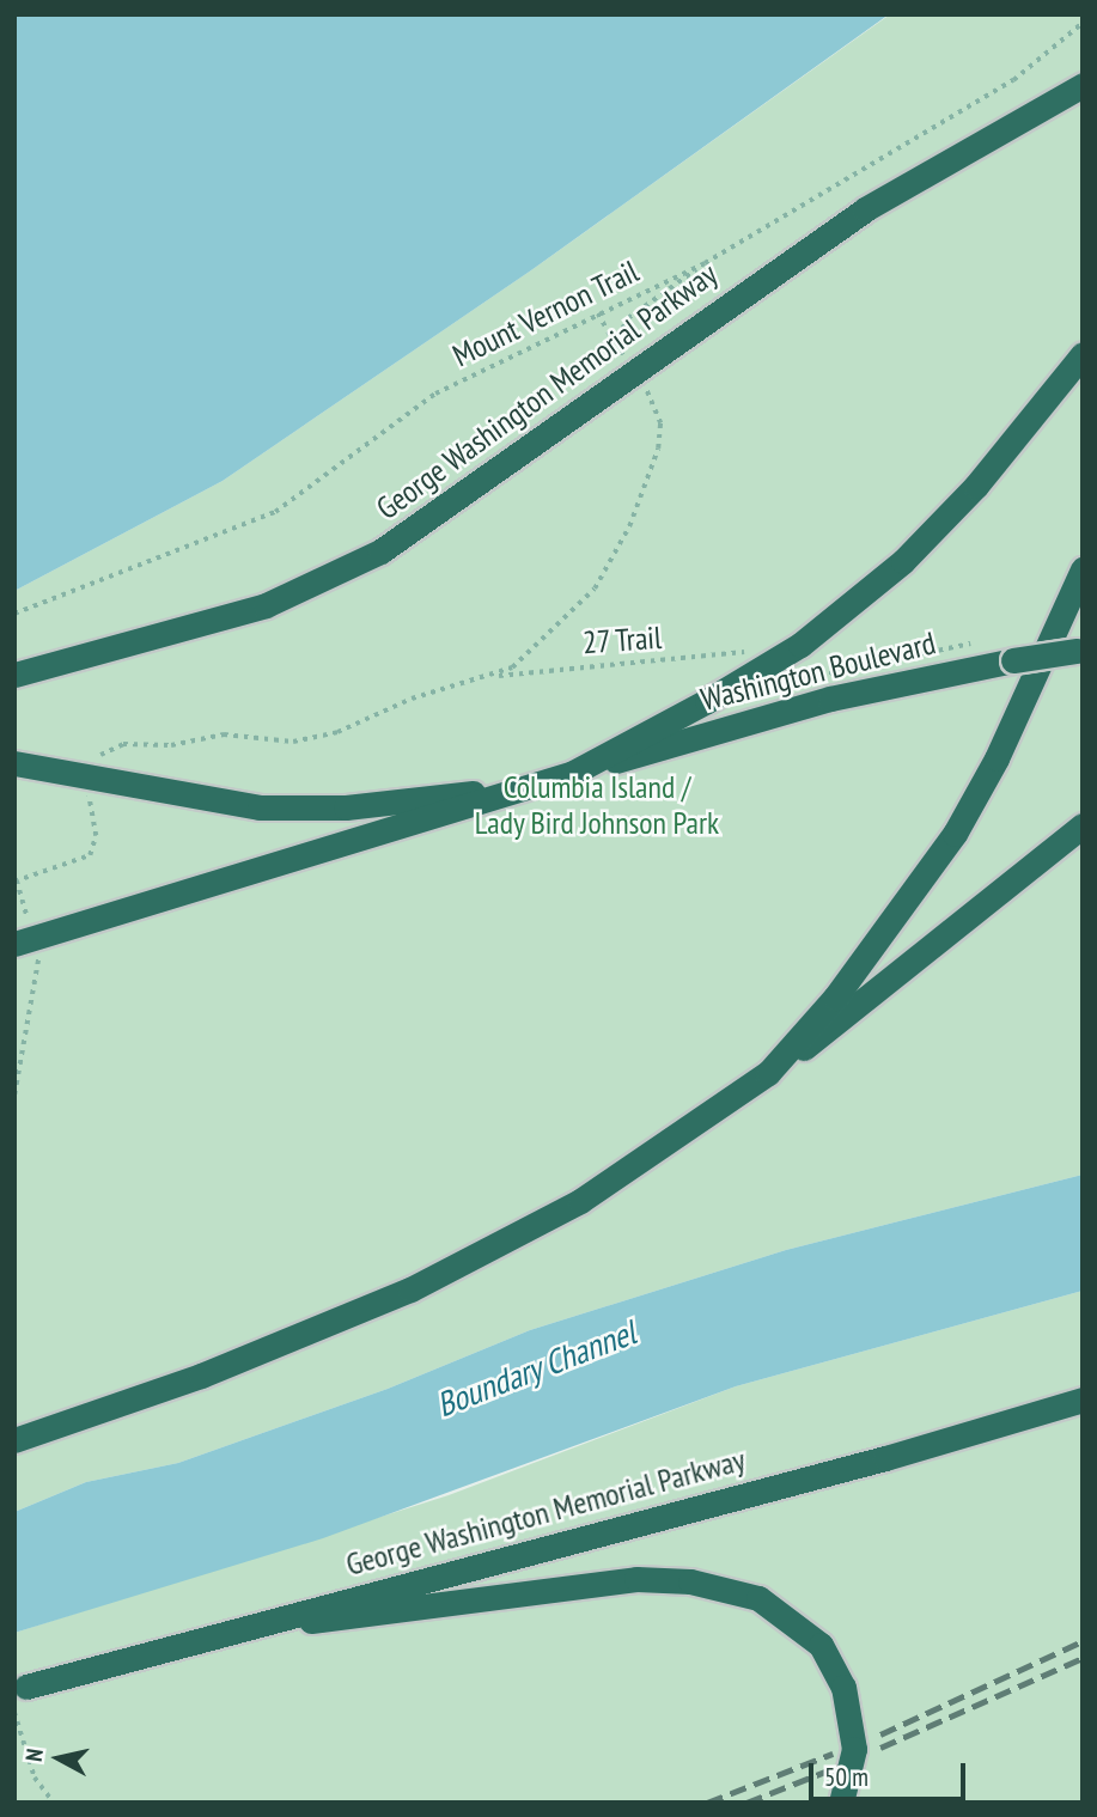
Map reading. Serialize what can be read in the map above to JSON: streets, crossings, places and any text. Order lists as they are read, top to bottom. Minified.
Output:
{"streets":{"highway":["George Washington Memorial Parkway","Washington Boulevard"],"path":["Mount Vernon Trail","27 Trail"]},"water":["Boundary Channel"],"parks":["Columbia Island / Lady Bird Johnson Park"],"scale_bar":"50 m","north":"left"}
